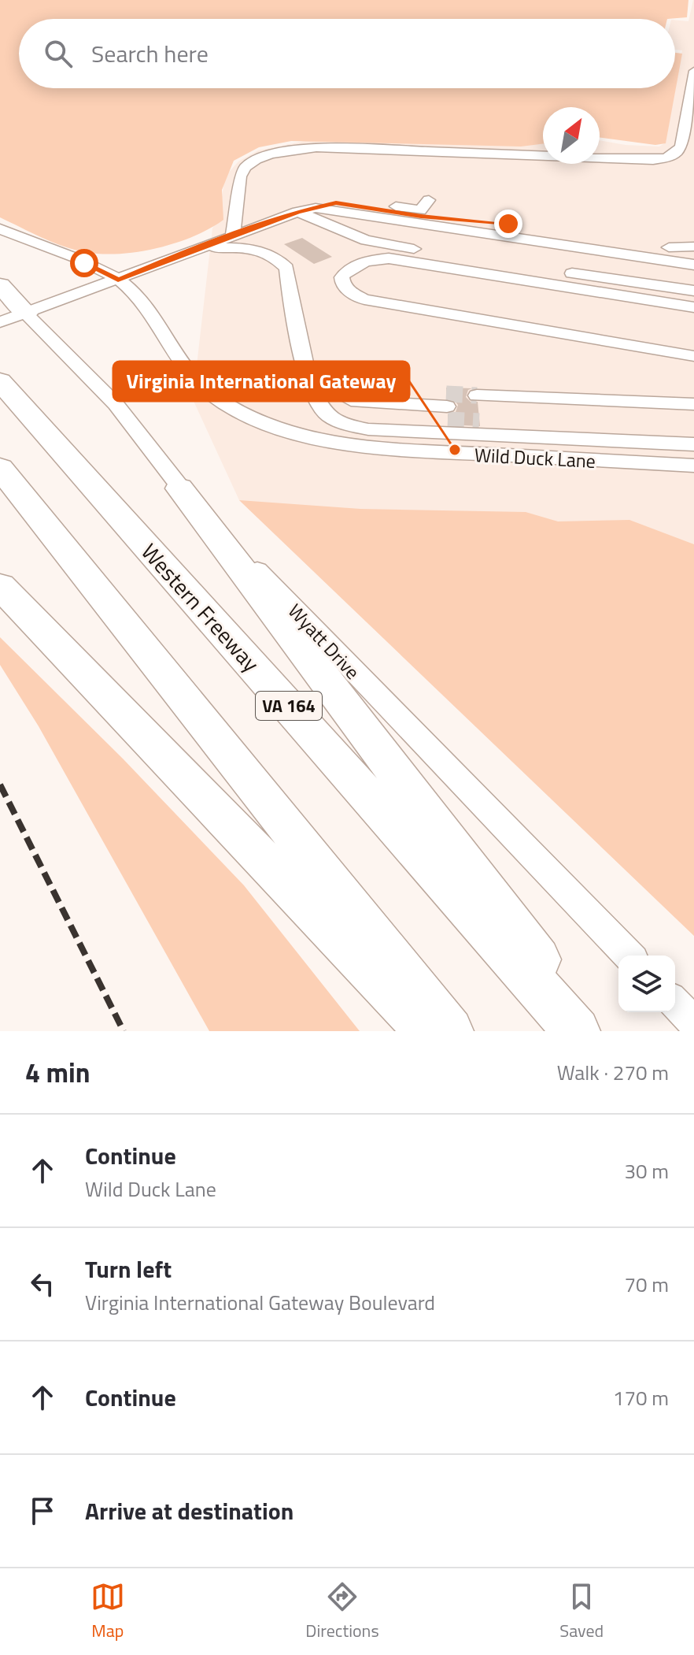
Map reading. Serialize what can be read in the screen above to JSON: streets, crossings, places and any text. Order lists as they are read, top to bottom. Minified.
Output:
{"streets":{"highway":["Western Freeway","VA 164"],"street":["Wild Duck Lane","Wyatt Drive"]},"places":["Virginia International Gateway"],"north":"top right","page":{"search":"Search here","heading":["4 min","Walk · 270 m"],"list":[["Continue","Wild Duck Lane","30 m"],["Turn left","Virginia International Gateway Boulevard","70 m"],["Continue","170 m"],"Arrive at destination"],"nav":["Map","Directions","Saved"]}}
